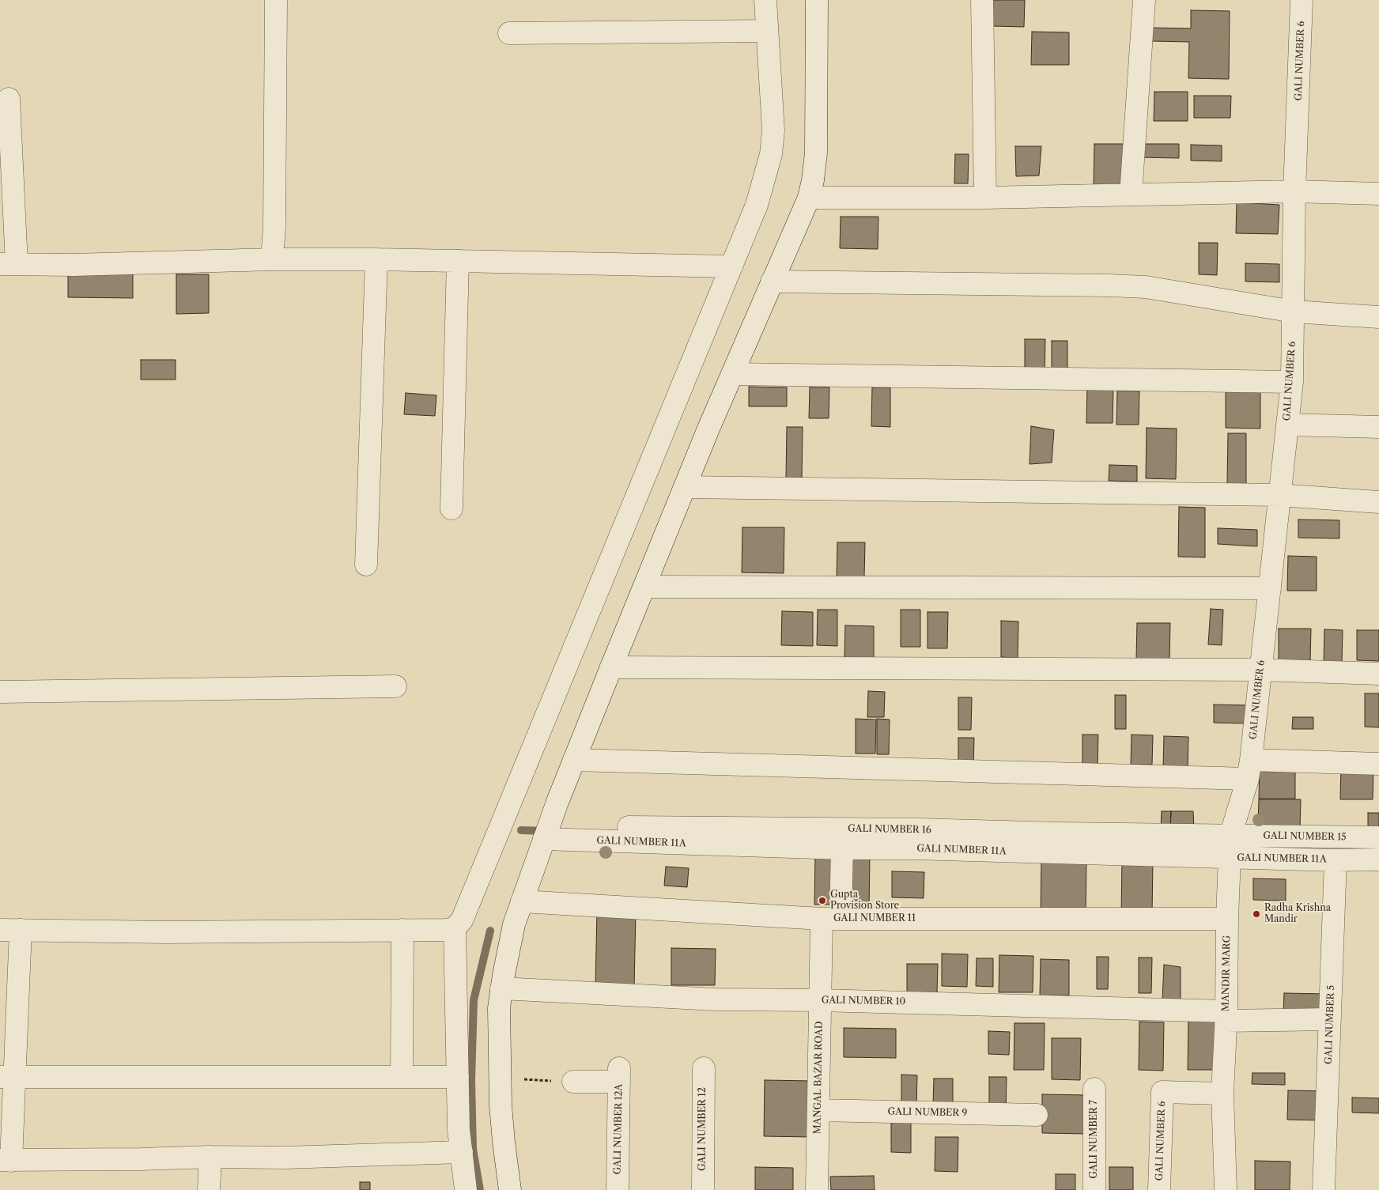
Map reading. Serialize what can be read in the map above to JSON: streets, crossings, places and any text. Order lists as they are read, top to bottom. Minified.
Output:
{"streets":{"street":["GALI NUMBER 6","GALI NUMBER 16","GALI NUMBER 15","GALI NUMBER 11A","GALI NUMBER 11","MANDIR MARG","GALI NUMBER 10","GALI NUMBER 5","MANGAL BAZAR ROAD","GALI NUMBER 9","GALI NUMBER 12A","GALI NUMBER 12","GALI NUMBER 7"]},"crossings":[["GALI NUMBER 6","MANDIR MARG"],["GALI NUMBER 16","GALI NUMBER 15"],["GALI NUMBER 16","GALI NUMBER 11A"],["GALI NUMBER 16","MANDIR MARG"],["GALI NUMBER 15","MANDIR MARG"],["GALI NUMBER 11A","MANDIR MARG"],["GALI NUMBER 11A","GALI NUMBER 5"],["GALI NUMBER 11A","MANGAL BAZAR ROAD"],["GALI NUMBER 11","MANDIR MARG"],["GALI NUMBER 11","MANGAL BAZAR ROAD"],["MANDIR MARG","GALI NUMBER 10"],["GALI NUMBER 10","GALI NUMBER 5"],["GALI NUMBER 10","MANGAL BAZAR ROAD"],["MANGAL BAZAR ROAD","GALI NUMBER 9"]],"places":["Gupta Provision Store","Radha Krishna Mandir"]}
